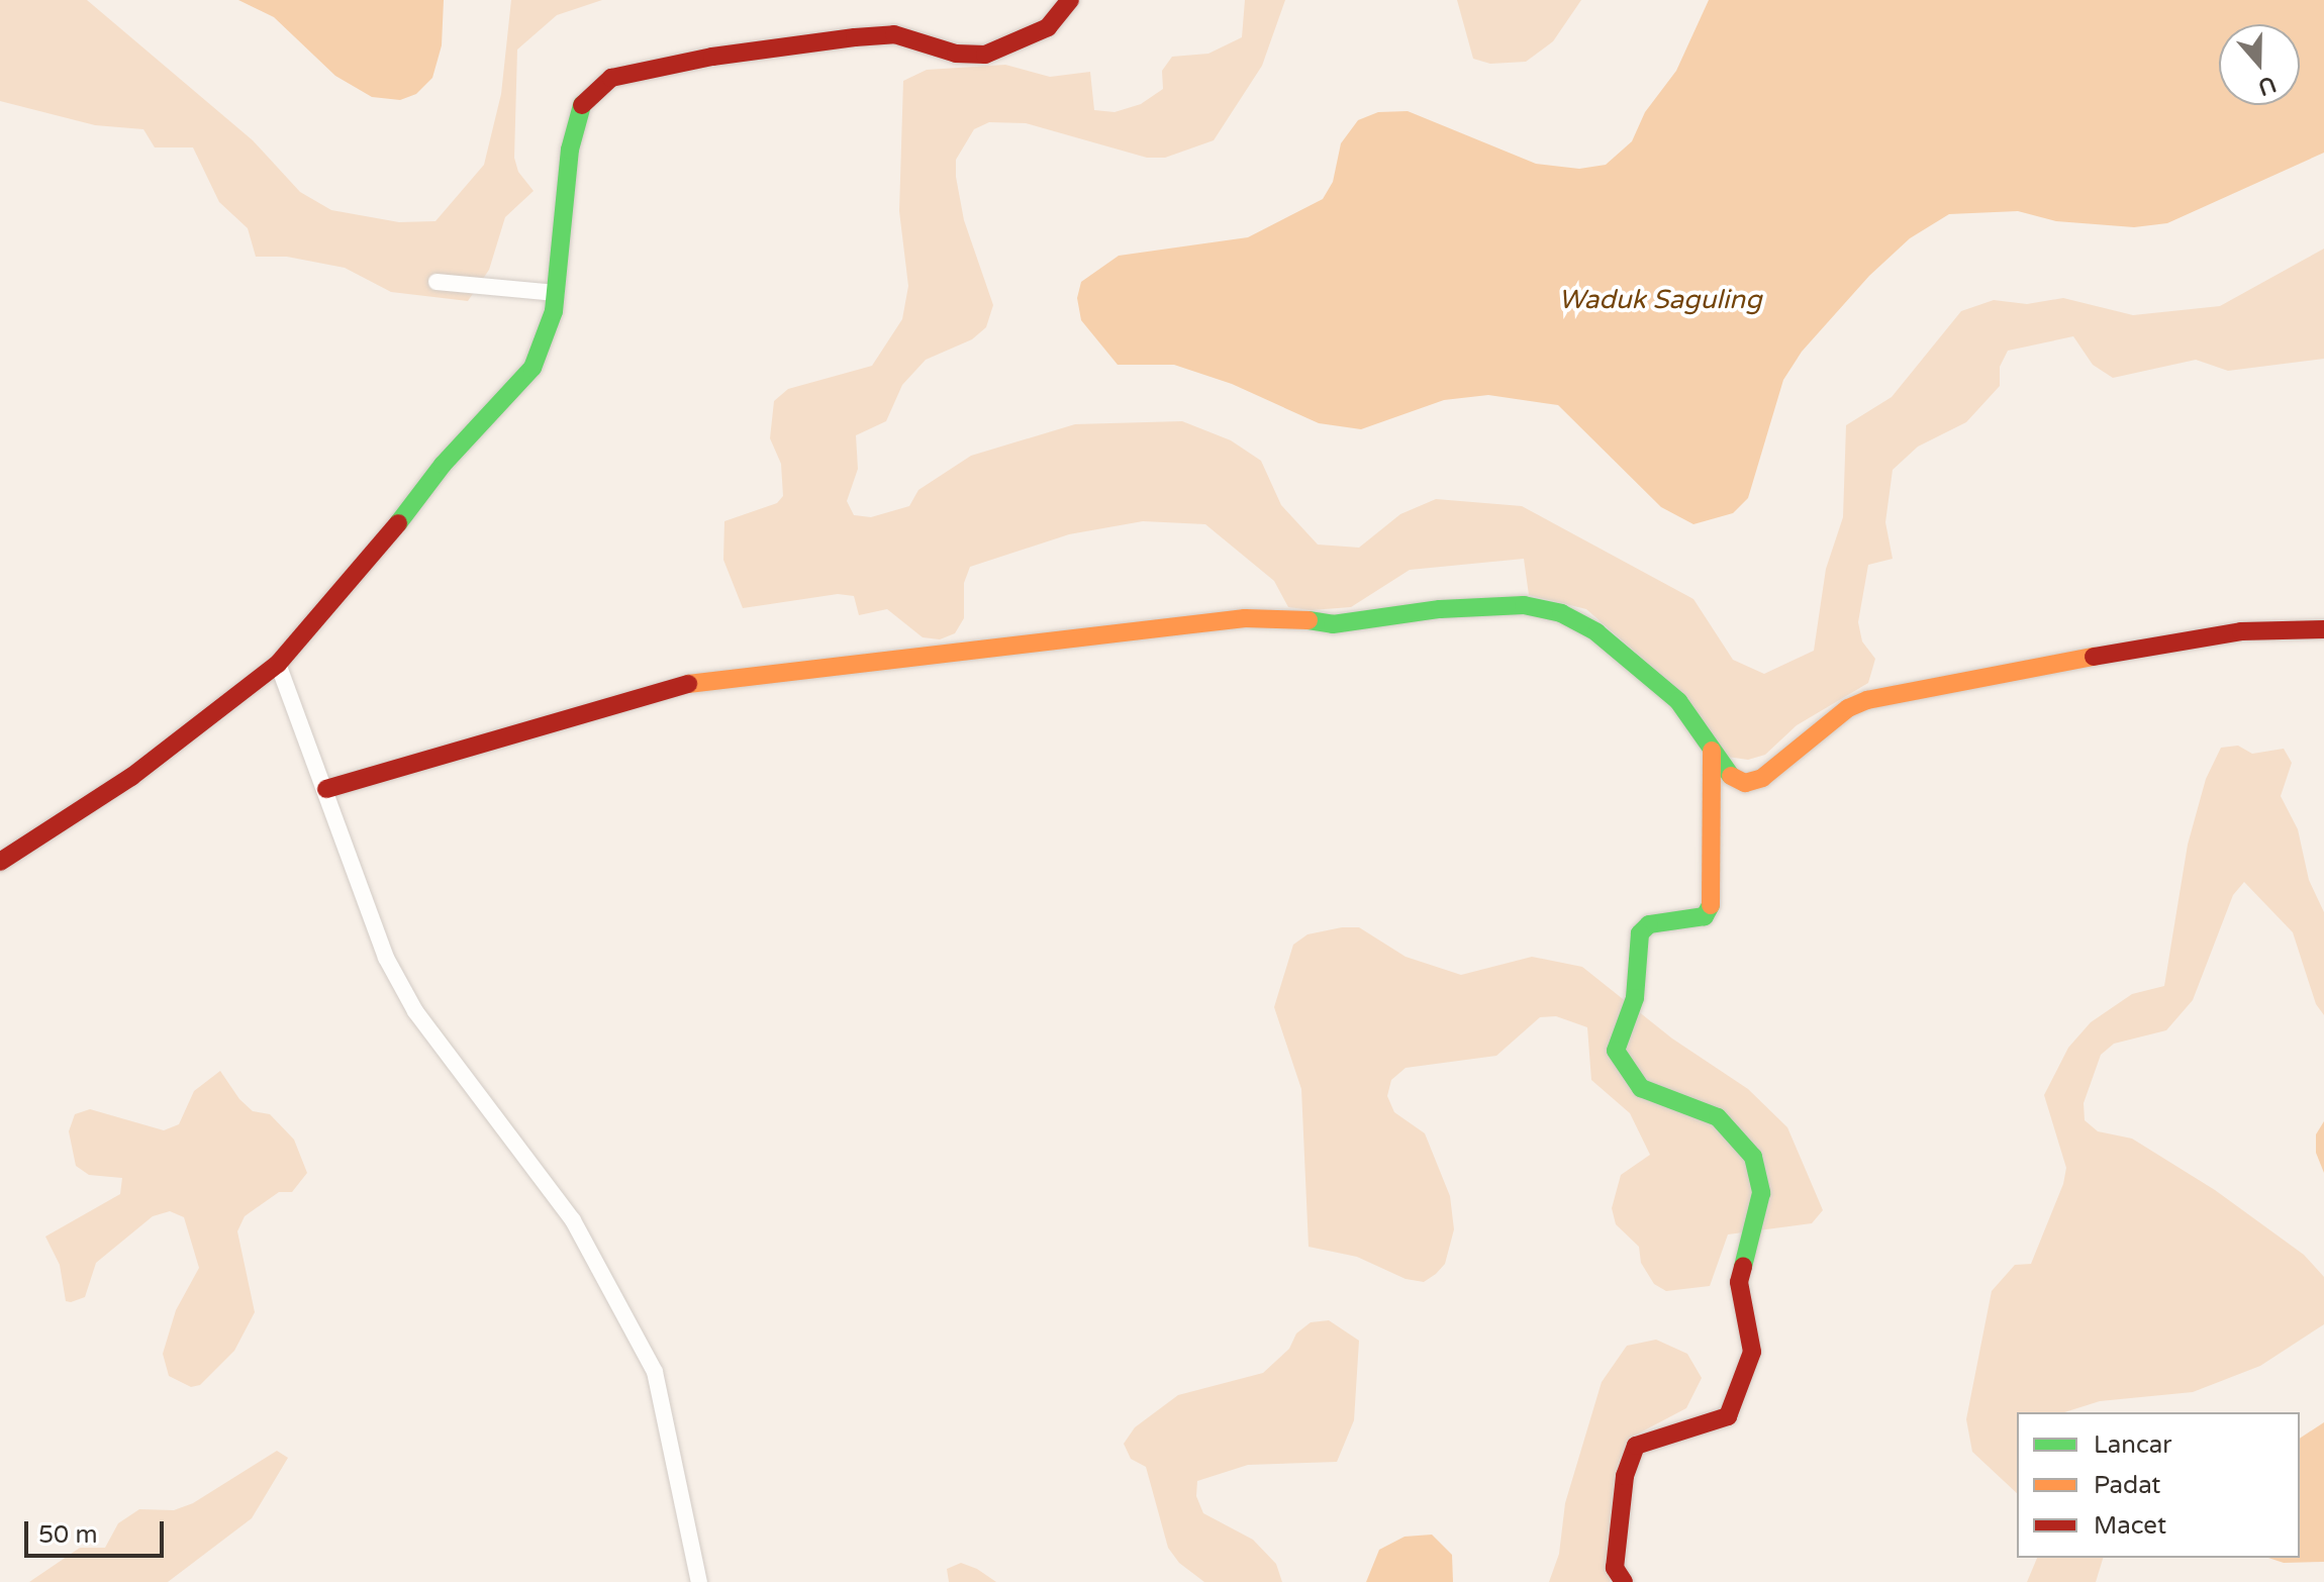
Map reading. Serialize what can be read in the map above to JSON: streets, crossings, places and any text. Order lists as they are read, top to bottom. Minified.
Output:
{"water":["Waduk Saguling"],"legend":["Lancar","Padat","Macet"],"scale_bar":"50 m","north":"bottom"}
